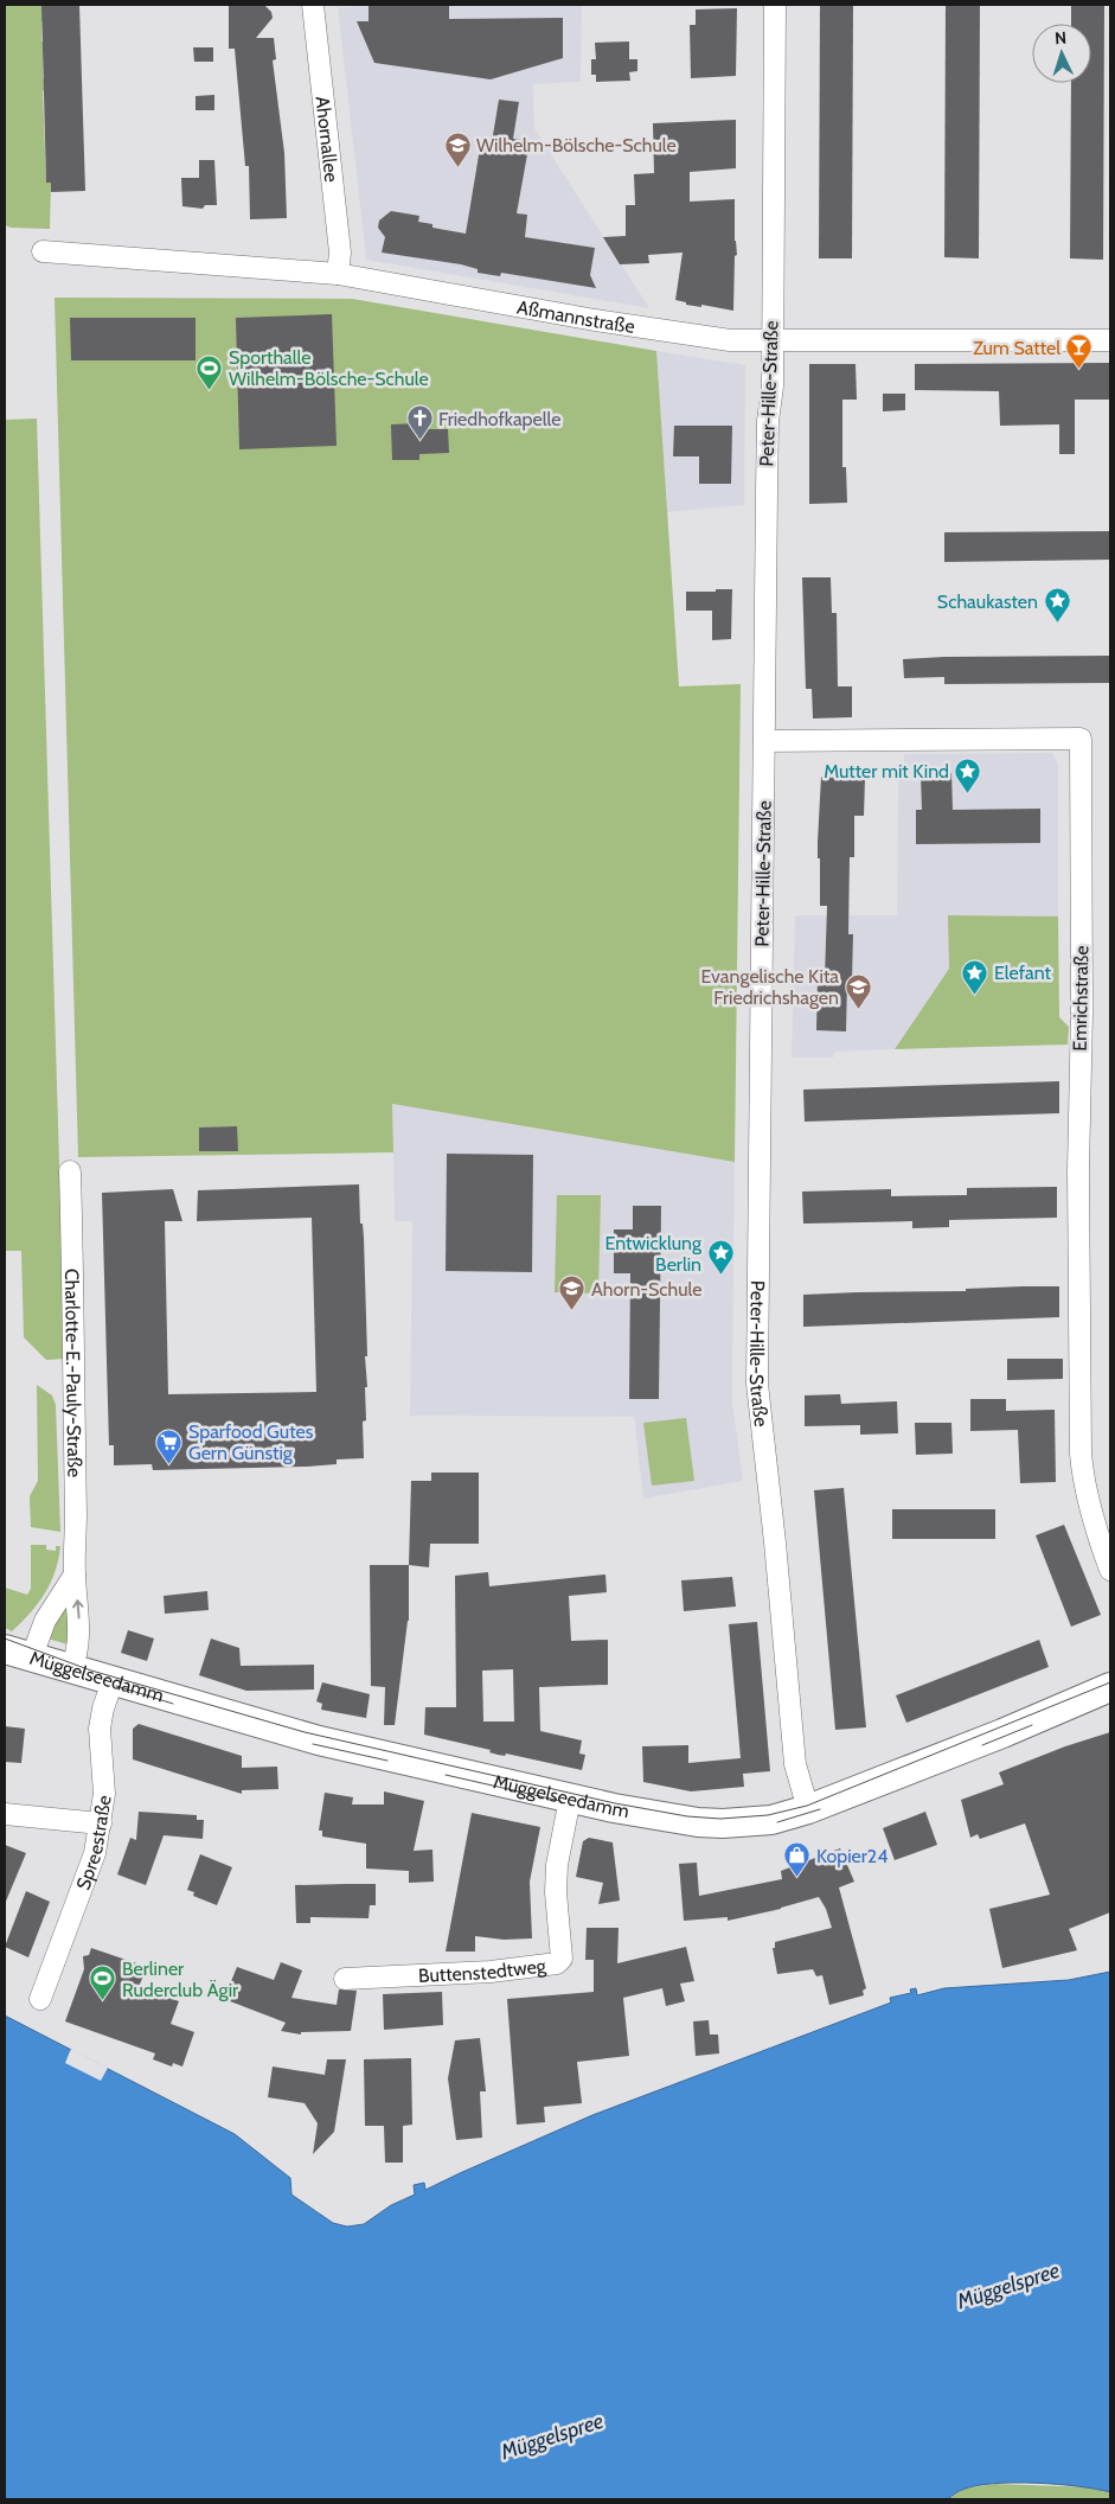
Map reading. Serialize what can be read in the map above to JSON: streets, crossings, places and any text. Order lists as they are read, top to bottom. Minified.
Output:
{"streets":{"main road":["Müggelseedamm"],"street":["Ahornallee","Aßmannstraße","Peter-Hille-Straße","Emrichstraße","Charlotte-E.-Pauly-Straße","Spreestraße","Buttenstedtweg"]},"crossings":[["Ahornallee","Aßmannstraße"],["Aßmannstraße","Peter-Hille-Straße"],["Peter-Hille-Straße","Emrichstraße"],["Peter-Hille-Straße","Müggelseedamm"],["Charlotte-E.-Pauly-Straße","Müggelseedamm"],["Müggelseedamm","Spreestraße"],["Müggelseedamm","Buttenstedtweg"]],"water":["Müggelspree"],"places":{"school or university":["Wilhelm-Bölsche-Schule","Evangelische Kita Friedrichshagen","Ahorn-Schule"],"bar":["Zum Sattel"],"sports":["Sporthalle Wilhelm-Bölsche-Schule","Berliner Ruderclub Ägir"],"church":["Friedhofkapelle"],"place":["Schaukasten","Mutter mit Kind","Elefant","Entwicklung Berlin"],"supermarket":["Sparfood Gutes Gern Günstig"],"shop":["Kopier24"]},"north":"top"}
